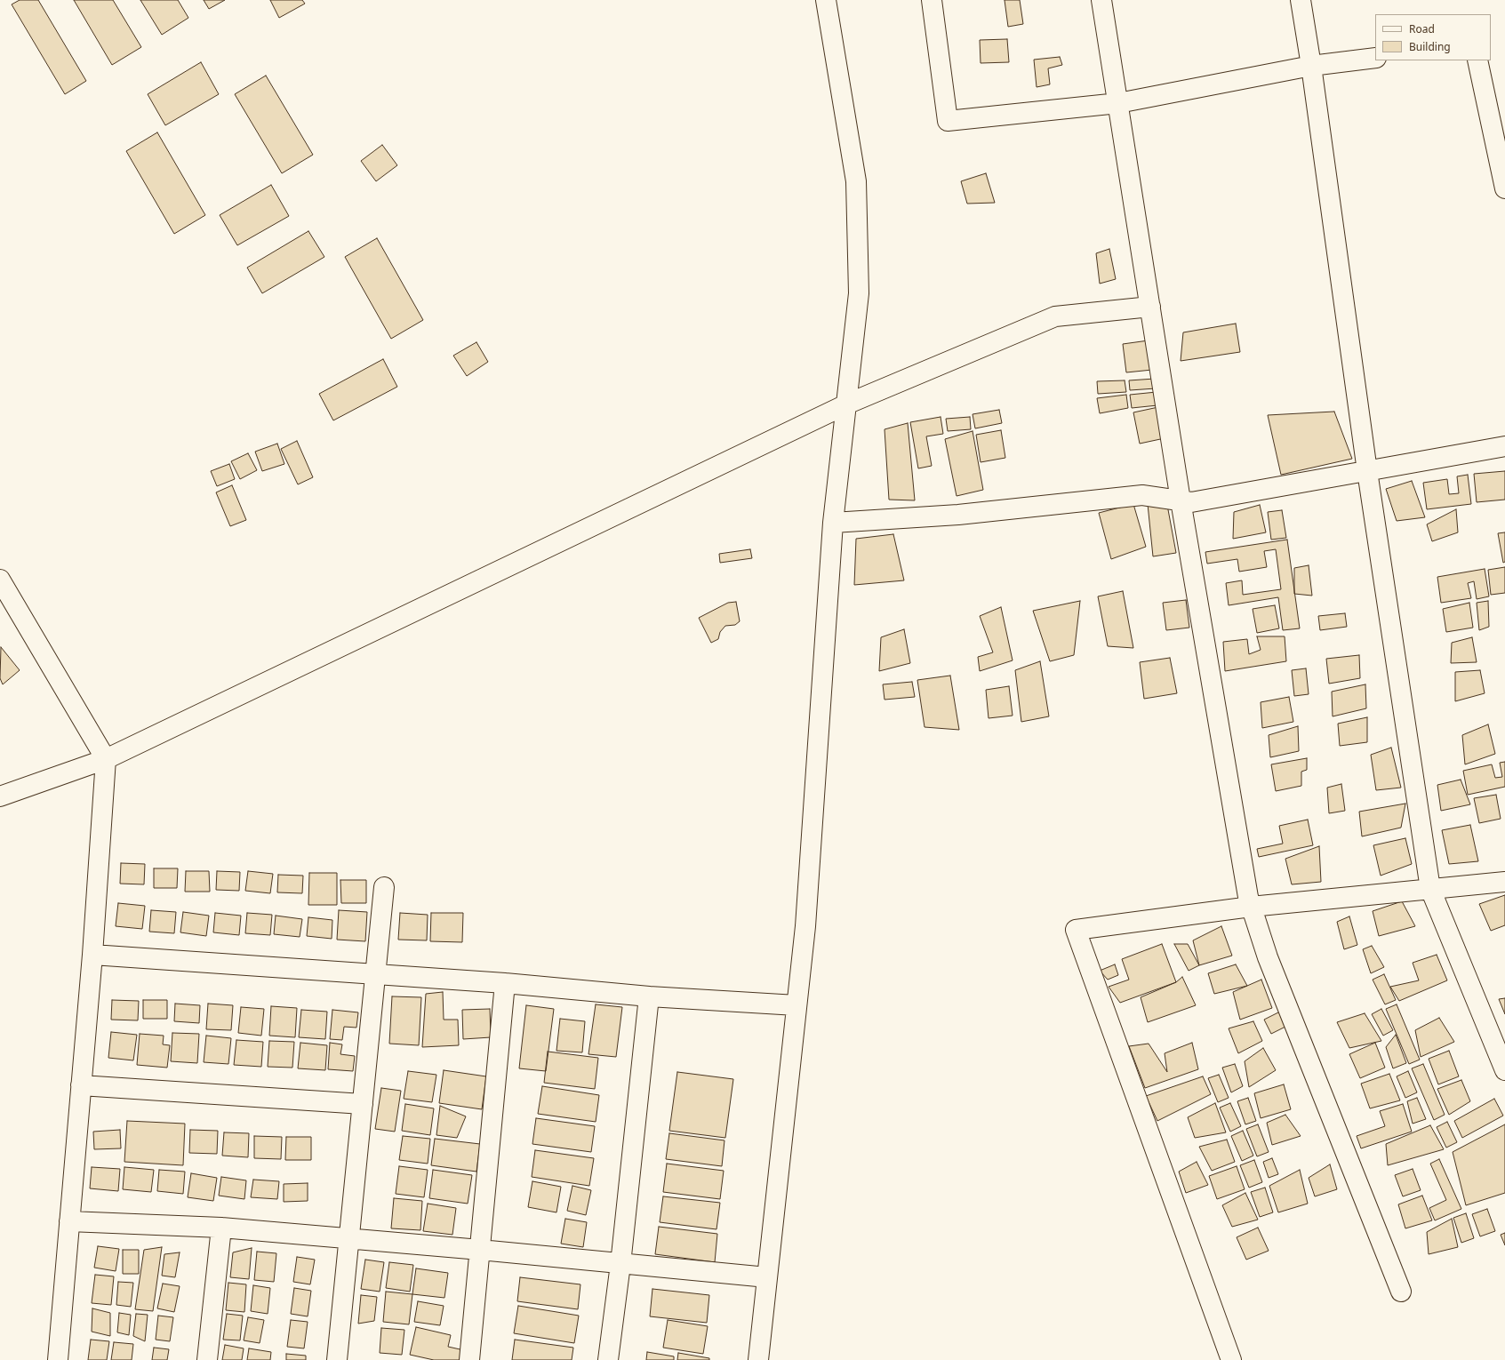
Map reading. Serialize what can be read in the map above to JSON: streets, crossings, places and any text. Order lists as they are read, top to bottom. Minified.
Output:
{"legend":["Road","Building"]}
